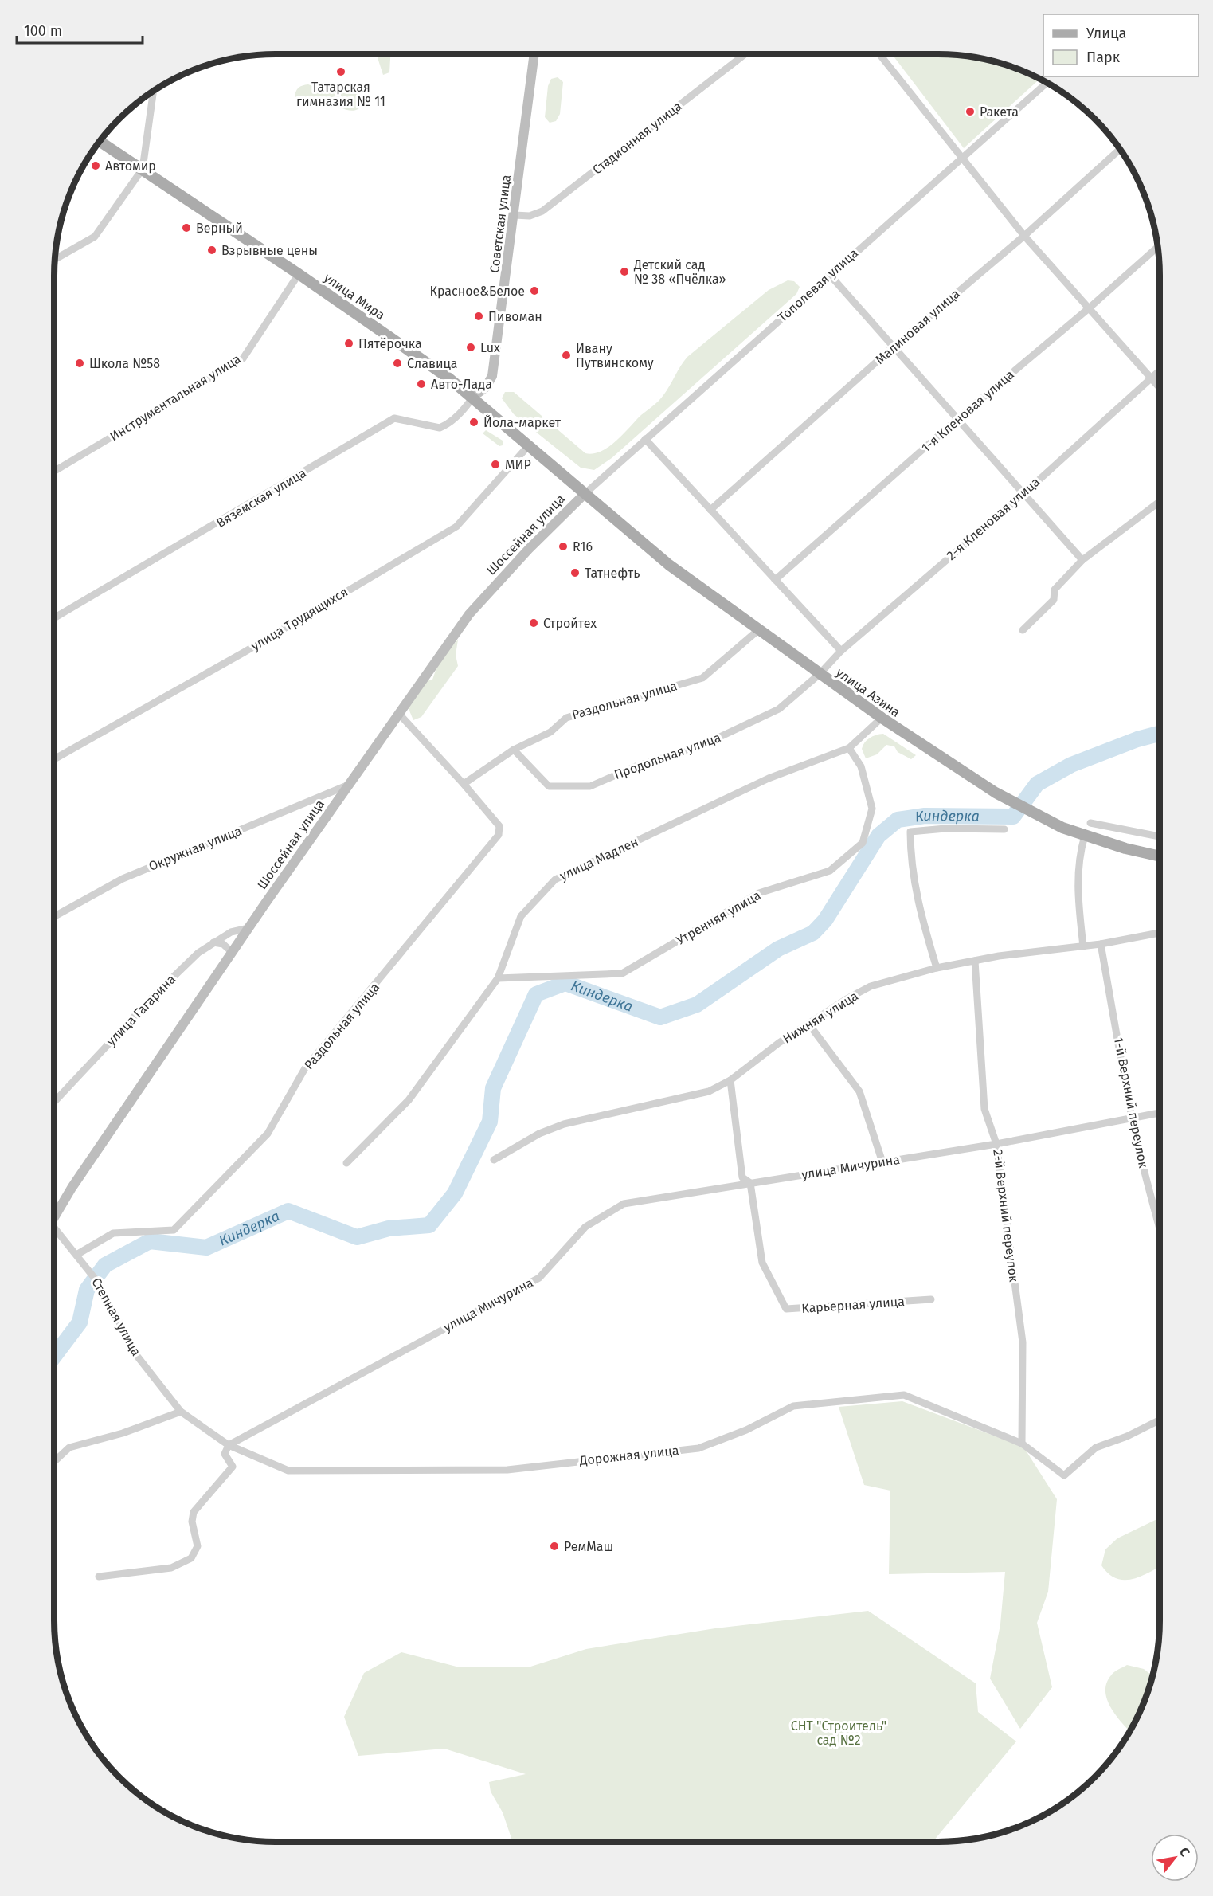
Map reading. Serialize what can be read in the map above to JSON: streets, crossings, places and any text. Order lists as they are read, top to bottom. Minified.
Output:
{"streets":{"main road":["улица Мира","улица Азина"],"street":["Стадионная улица","Советская улица","Тополевая улица","Малиновая улица","Инструментальная улица","1-я Кленовая улица","Вяземская улица","2-я Кленовая улица","Шоссейная улица","улица Трудящихся","Раздольная улица","Продольная улица","Окружная улица","улица Мадлен","Утренняя улица","улица Гагарина","Нижняя улица","1-й Верхний переулок","улица Мичурина","2-й Верхний переулок","Карьерная улица","Степная улица","Дорожная улица"]},"crossings":[["Стадионная улица","Советская улица"],["Советская улица","улица Мира"],["Советская улица","Вяземская улица"],["Тополевая улица","улица Мира"],["Тополевая улица","Шоссейная улица"],["Тополевая улица","улица Азина"],["улица Мира","Инструментальная улица"],["улица Мира","Вяземская улица"],["улица Мира","Шоссейная улица"],["улица Мира","улица Трудящихся"],["улица Мира","улица Азина"],["2-я Кленовая улица","улица Азина"],["2-я Кленовая улица","Продольная улица"],["Шоссейная улица","улица Азина"],["Шоссейная улица","Раздольная улица"],["Шоссейная улица","Окружная улица"],["Шоссейная улица","улица Гагарина"],["улица Азина","Раздольная улица"],["улица Азина","Продольная улица"],["улица Азина","улица Мадлен"],["Раздольная улица","Продольная улица"],["Раздольная улица","Степная улица"],["улица Мадлен","Утренняя улица"],["Нижняя улица","1-й Верхний переулок"],["Нижняя улица","2-й Верхний переулок"],["Нижняя улица","Карьерная улица"],["1-й Верхний переулок","улица Мичурина"],["улица Мичурина","2-й Верхний переулок"],["улица Мичурина","Карьерная улица"],["улица Мичурина","Дорожная улица"],["2-й Верхний переулок","Дорожная улица"],["Степная улица","Дорожная улица"]],"water":["Киндерка"],"parks":["СНТ \"Строитель\" сад №2"],"places":["Татарская гимназия № 11","Ракета","Автомир","Верный","Взрывные цены","Детский сад № 38 «Пчёлка»","Красное&Белое","Пивоман","Пятёрочка","Lux","Ивану Путвинскому","Школа №58","Славица","Авто-Лада","Йола-маркет","МИР","R16","Татнефть","Стройтех","РемМаш"],"legend":["Улица","Парк"],"scale_bar":"100 m","north":"top right"}
